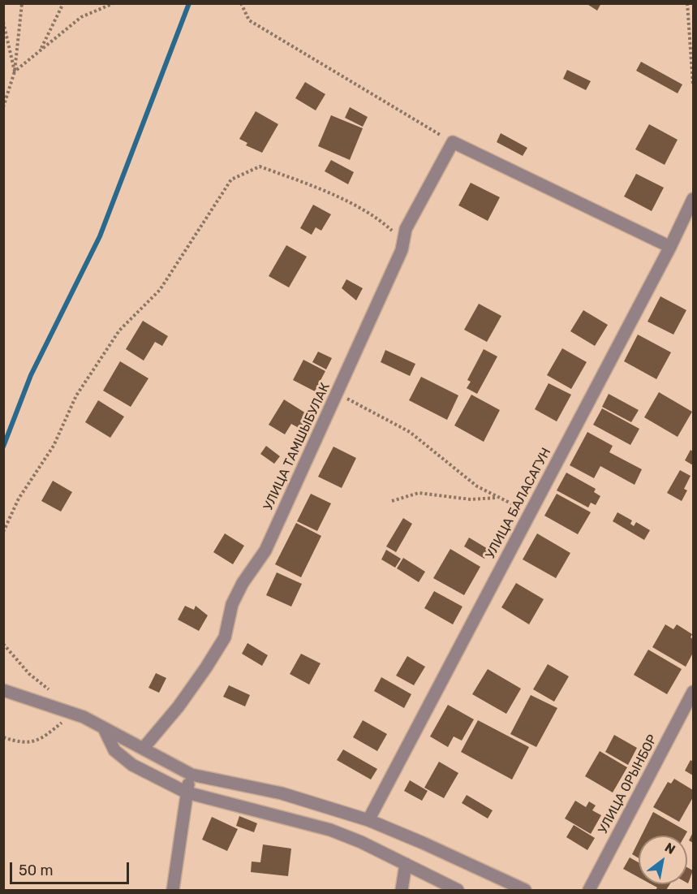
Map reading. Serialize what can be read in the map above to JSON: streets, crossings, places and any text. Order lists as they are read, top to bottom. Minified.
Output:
{"streets":{"street":["УЛИЦА ТАМШЫБУЛАК","УЛИЦА БАЛАСАГУН","УЛИЦА ОРЫНБОР"]},"scale_bar":"50 m","north":"top right"}
